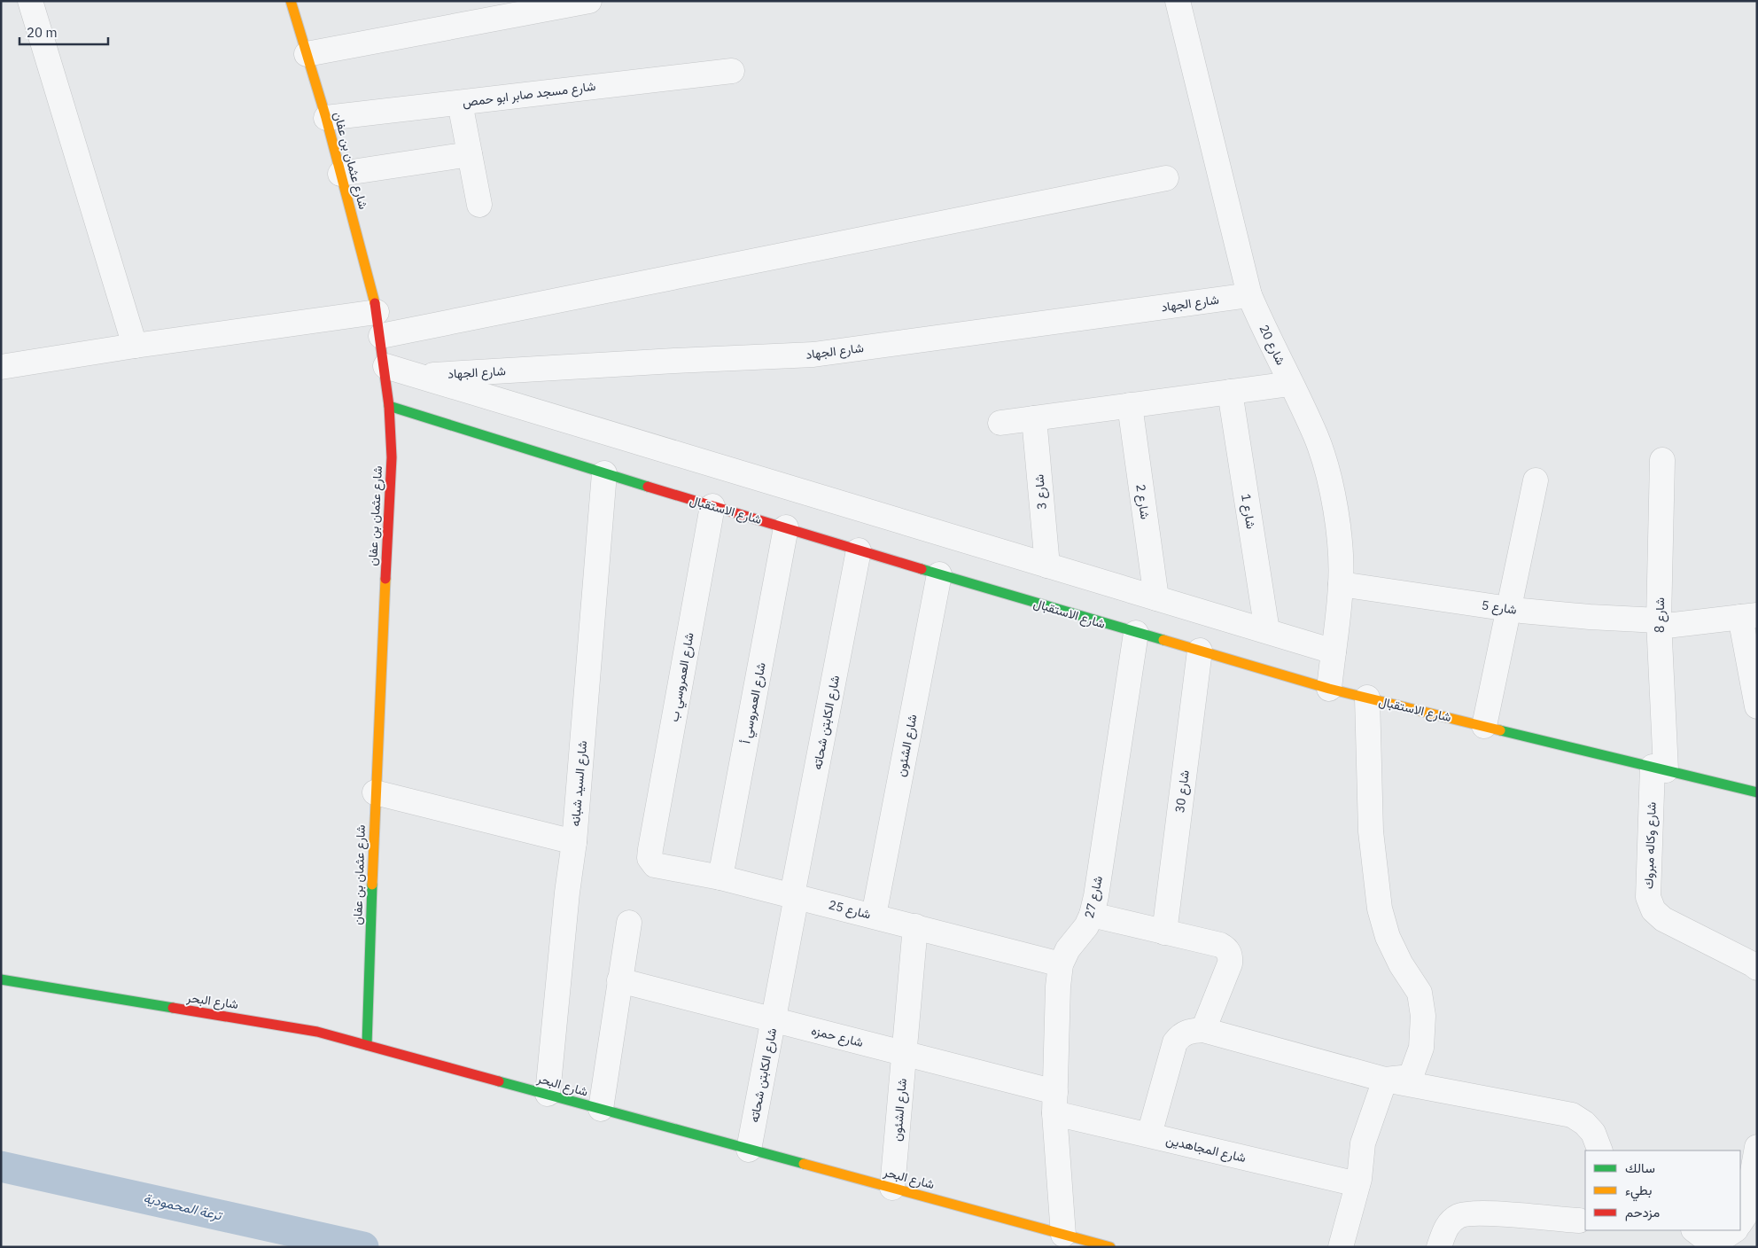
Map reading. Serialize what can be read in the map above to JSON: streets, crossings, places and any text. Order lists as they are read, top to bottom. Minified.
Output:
{"streets":{"street":["شارع مسجد صابر ابو حمص","شارع عثمان بن عفان","شارع الجهاد","شارع 20","شارع 3","شارع 2","شارع الاستقبال","شارع 1","شارع 5","شارع 8","شارع العمروسي ب","شارع العمروسي أ","شارع الكابتن شحاته","شارع الشئون","شارع السيد شبانه","شارع 30","شارع وكاله مبروك","شارع 27","شارع 25","شارع البحر","شارع حمزه","شارع المجاهدين"]},"crossings":[["شارع مسجد صابر ابو حمص","شارع عثمان بن عفان"],["شارع عثمان بن عفان","شارع الاستقبال"],["شارع عثمان بن عفان","شارع البحر"],["شارع الجهاد","شارع 20"],["شارع 20","شارع الاستقبال"],["شارع 20","شارع 5"],["شارع الاستقبال","شارع 8"],["شارع الاستقبال","شارع العمروسي ب"],["شارع الاستقبال","شارع العمروسي أ"],["شارع الاستقبال","شارع الكابتن شحاته"],["شارع الاستقبال","شارع الشئون"],["شارع الاستقبال","شارع السيد شبانه"],["شارع الاستقبال","شارع 30"],["شارع الاستقبال","شارع وكاله مبروك"],["شارع الاستقبال","شارع 27"],["شارع 5","شارع 8"],["شارع 8","شارع وكاله مبروك"],["شارع العمروسي ب","شارع 25"],["شارع العمروسي أ","شارع 25"],["شارع الكابتن شحاته","شارع 25"],["شارع الكابتن شحاته","شارع البحر"],["شارع الكابتن شحاته","شارع حمزه"],["شارع الشئون","شارع 25"],["شارع الشئون","شارع البحر"],["شارع الشئون","شارع حمزه"],["شارع السيد شبانه","شارع البحر"],["شارع 27","شارع 25"],["شارع 27","شارع البحر"],["شارع 27","شارع حمزه"],["شارع 27","شارع المجاهدين"],["شارع حمزه","شارع المجاهدين"]],"water":["ترعة المحمودية"],"legend":["سالك","بطيء","مزدحم"],"scale_bar":"20 m"}
